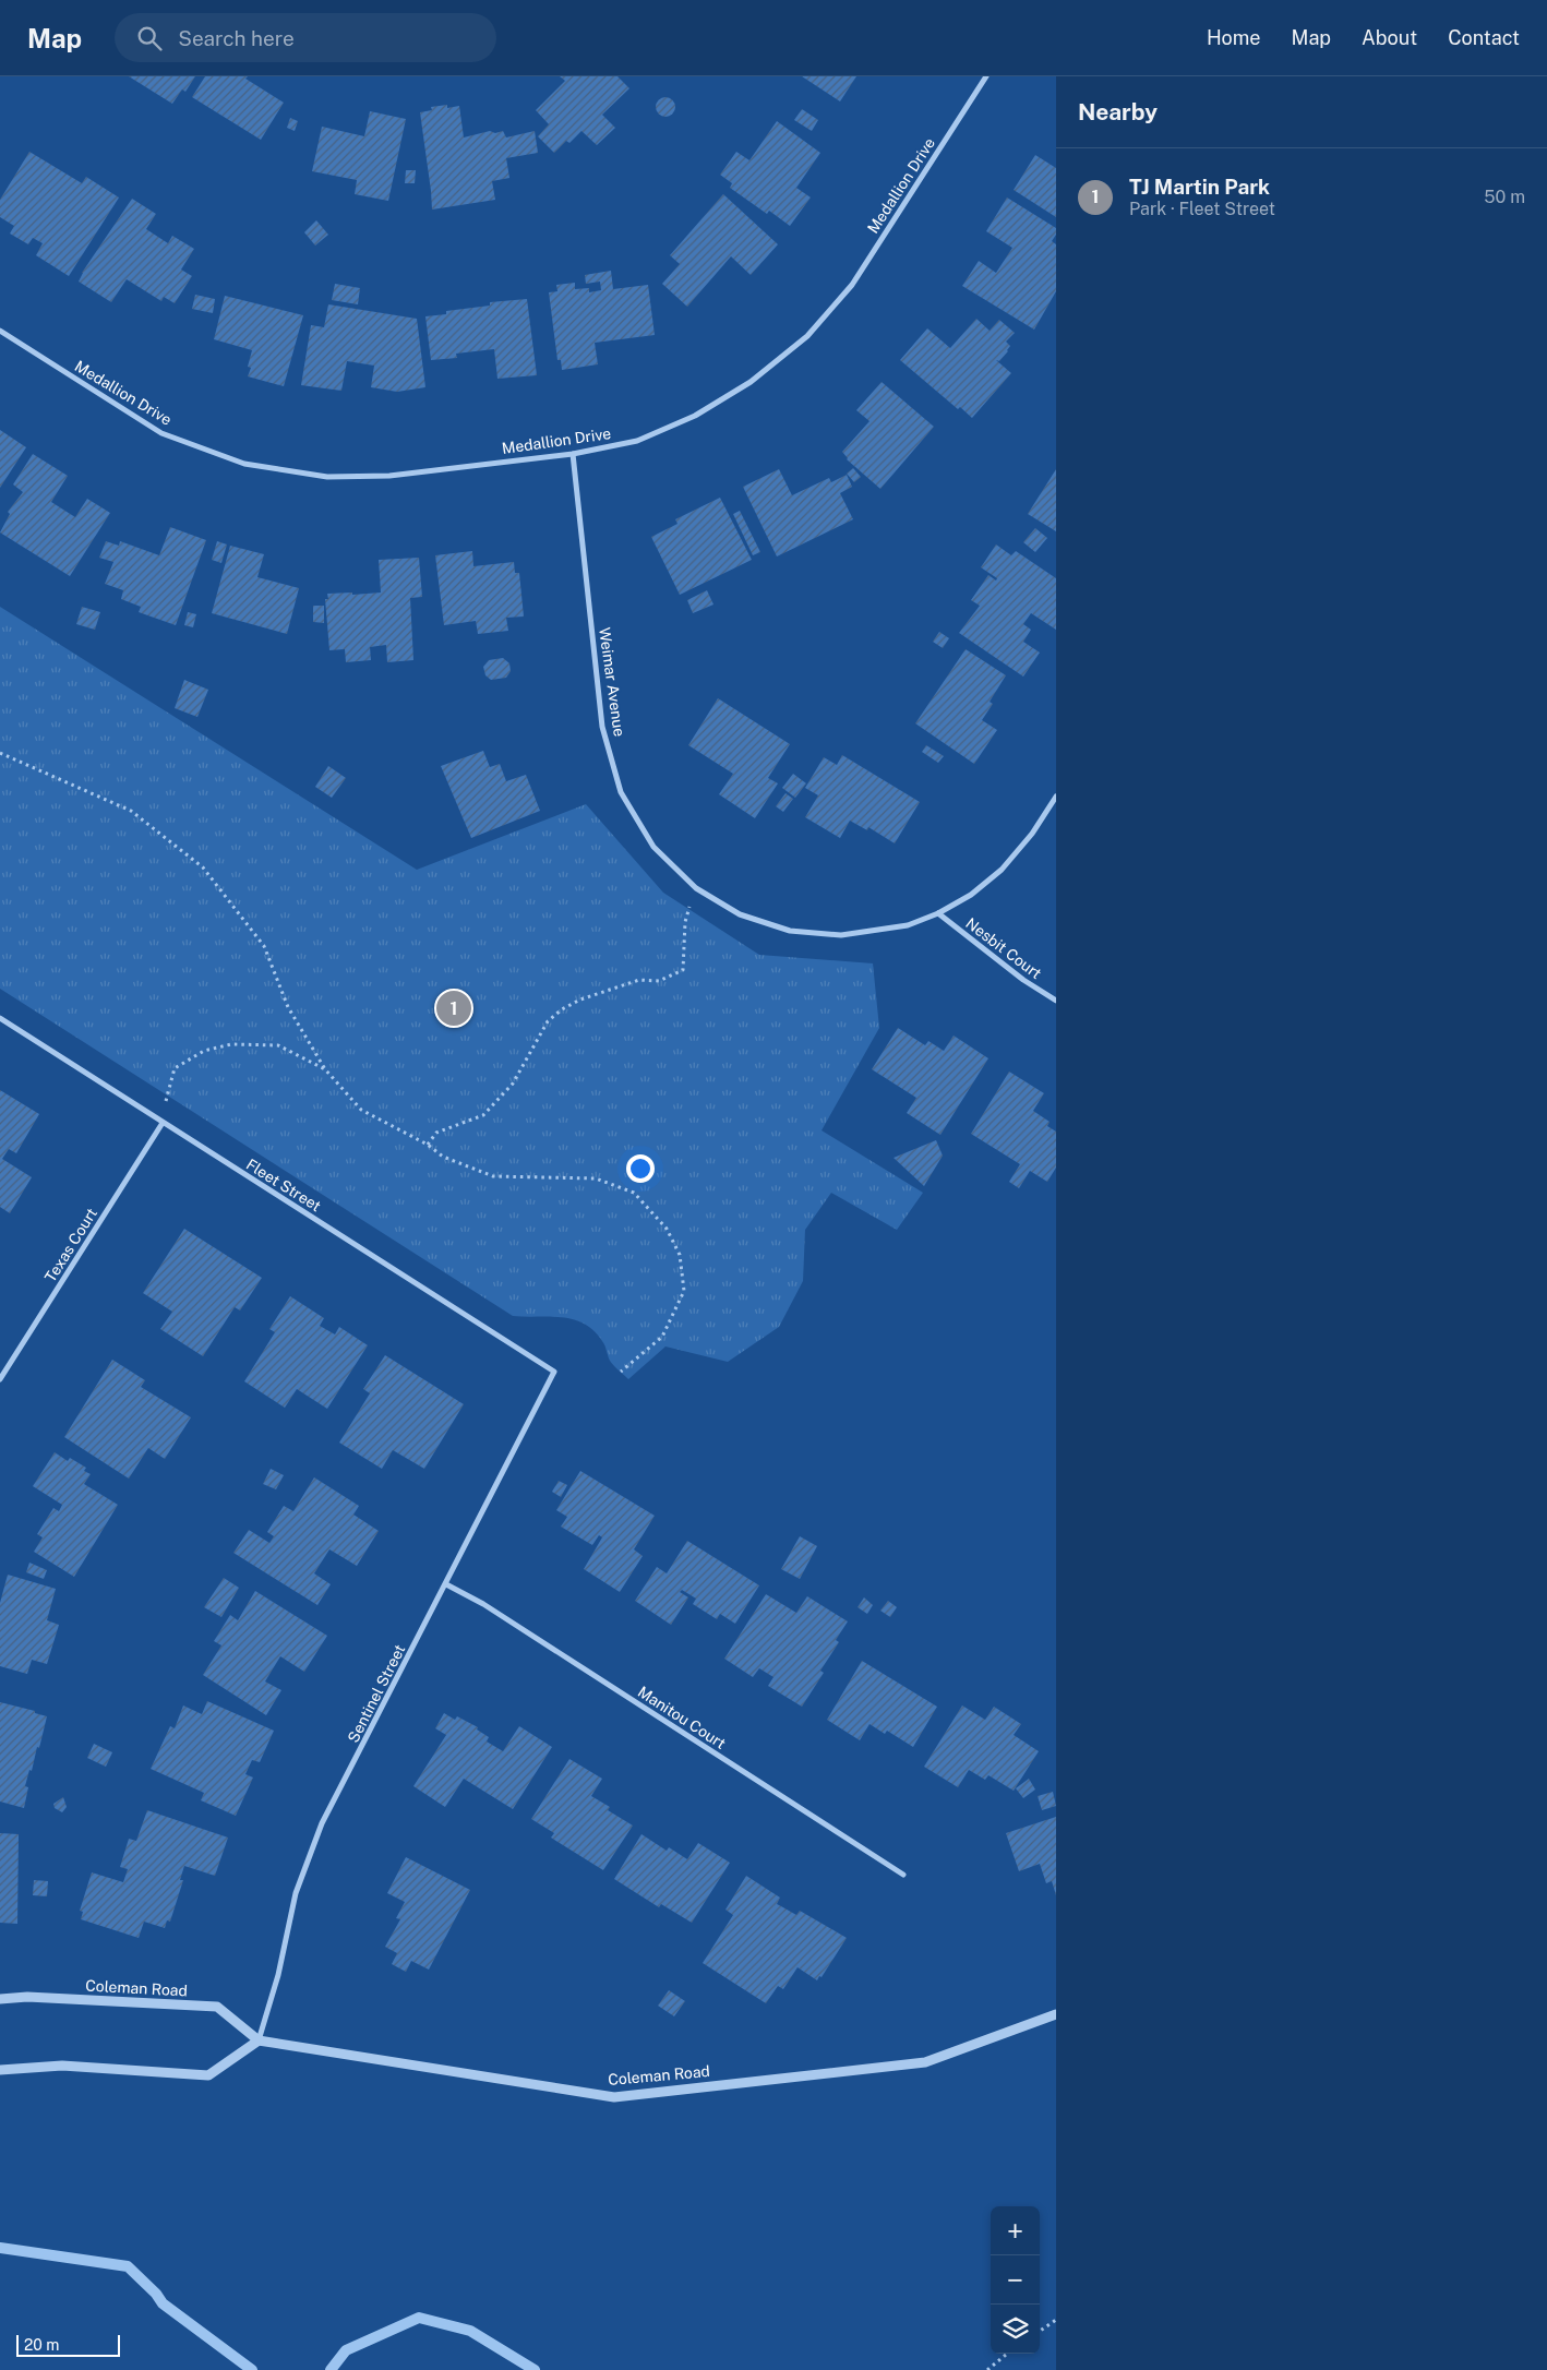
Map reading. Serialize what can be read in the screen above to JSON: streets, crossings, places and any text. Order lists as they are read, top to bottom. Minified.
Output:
{"streets":{"street":["Medallion Drive","Weimar Avenue","Nesbit Court","Fleet Street","Texas Court","Sentinel Street","Manitou Court","Coleman Road"]},"crossings":[["Medallion Drive","Weimar Avenue"],["Weimar Avenue","Nesbit Court"],["Fleet Street","Texas Court"],["Fleet Street","Sentinel Street"],["Sentinel Street","Manitou Court"],["Sentinel Street","Coleman Road"]],"scale_bar":"20 m","page":{"header":"Map","search":"Search here","nav":["Home","Map","About","Contact"],"heading":"Nearby","list":[{"mark":"1","name":"TJ Martin Park","note":"Park · Fleet Street","value":"50 m"}],"pins":"1","map_buttons":["+","−"],"scale":"20 m"}}
